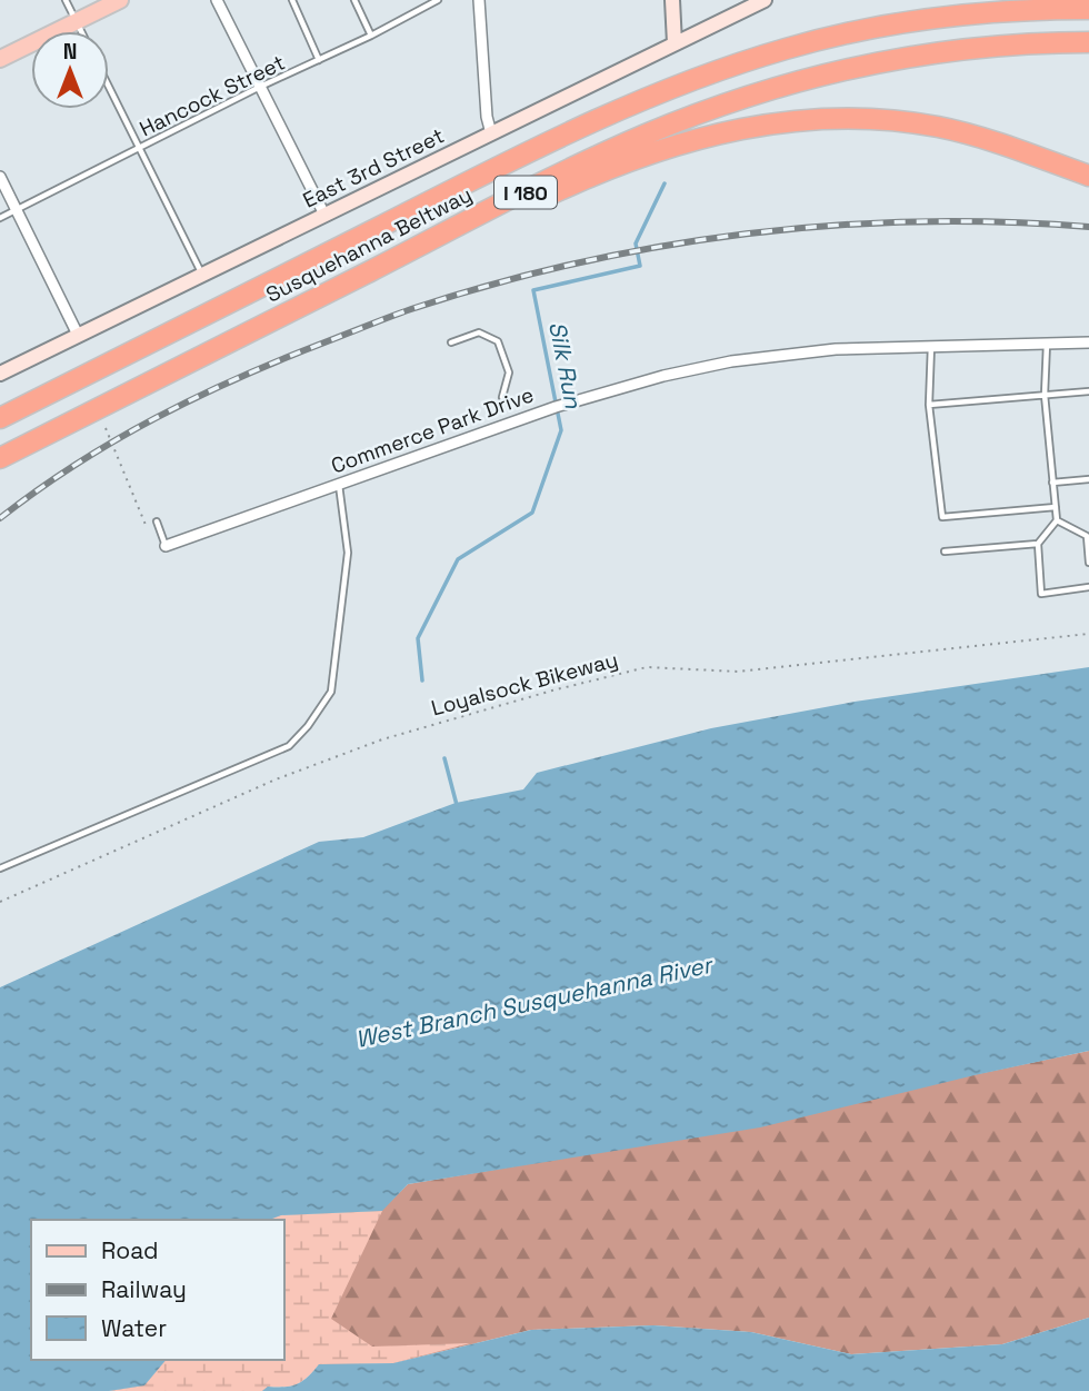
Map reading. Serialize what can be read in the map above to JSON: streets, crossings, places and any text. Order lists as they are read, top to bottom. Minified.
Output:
{"streets":{"highway":["I 180","Susquehanna Beltway"],"main road":["East 3rd Street"],"street":["Commerce Park Drive"],"lane":["Hancock Street"],"path":["Loyalsock Bikeway"]},"water":["Silk Run","West Branch Susquehanna River"],"legend":["Road","Railway","Water"],"north":"top"}
